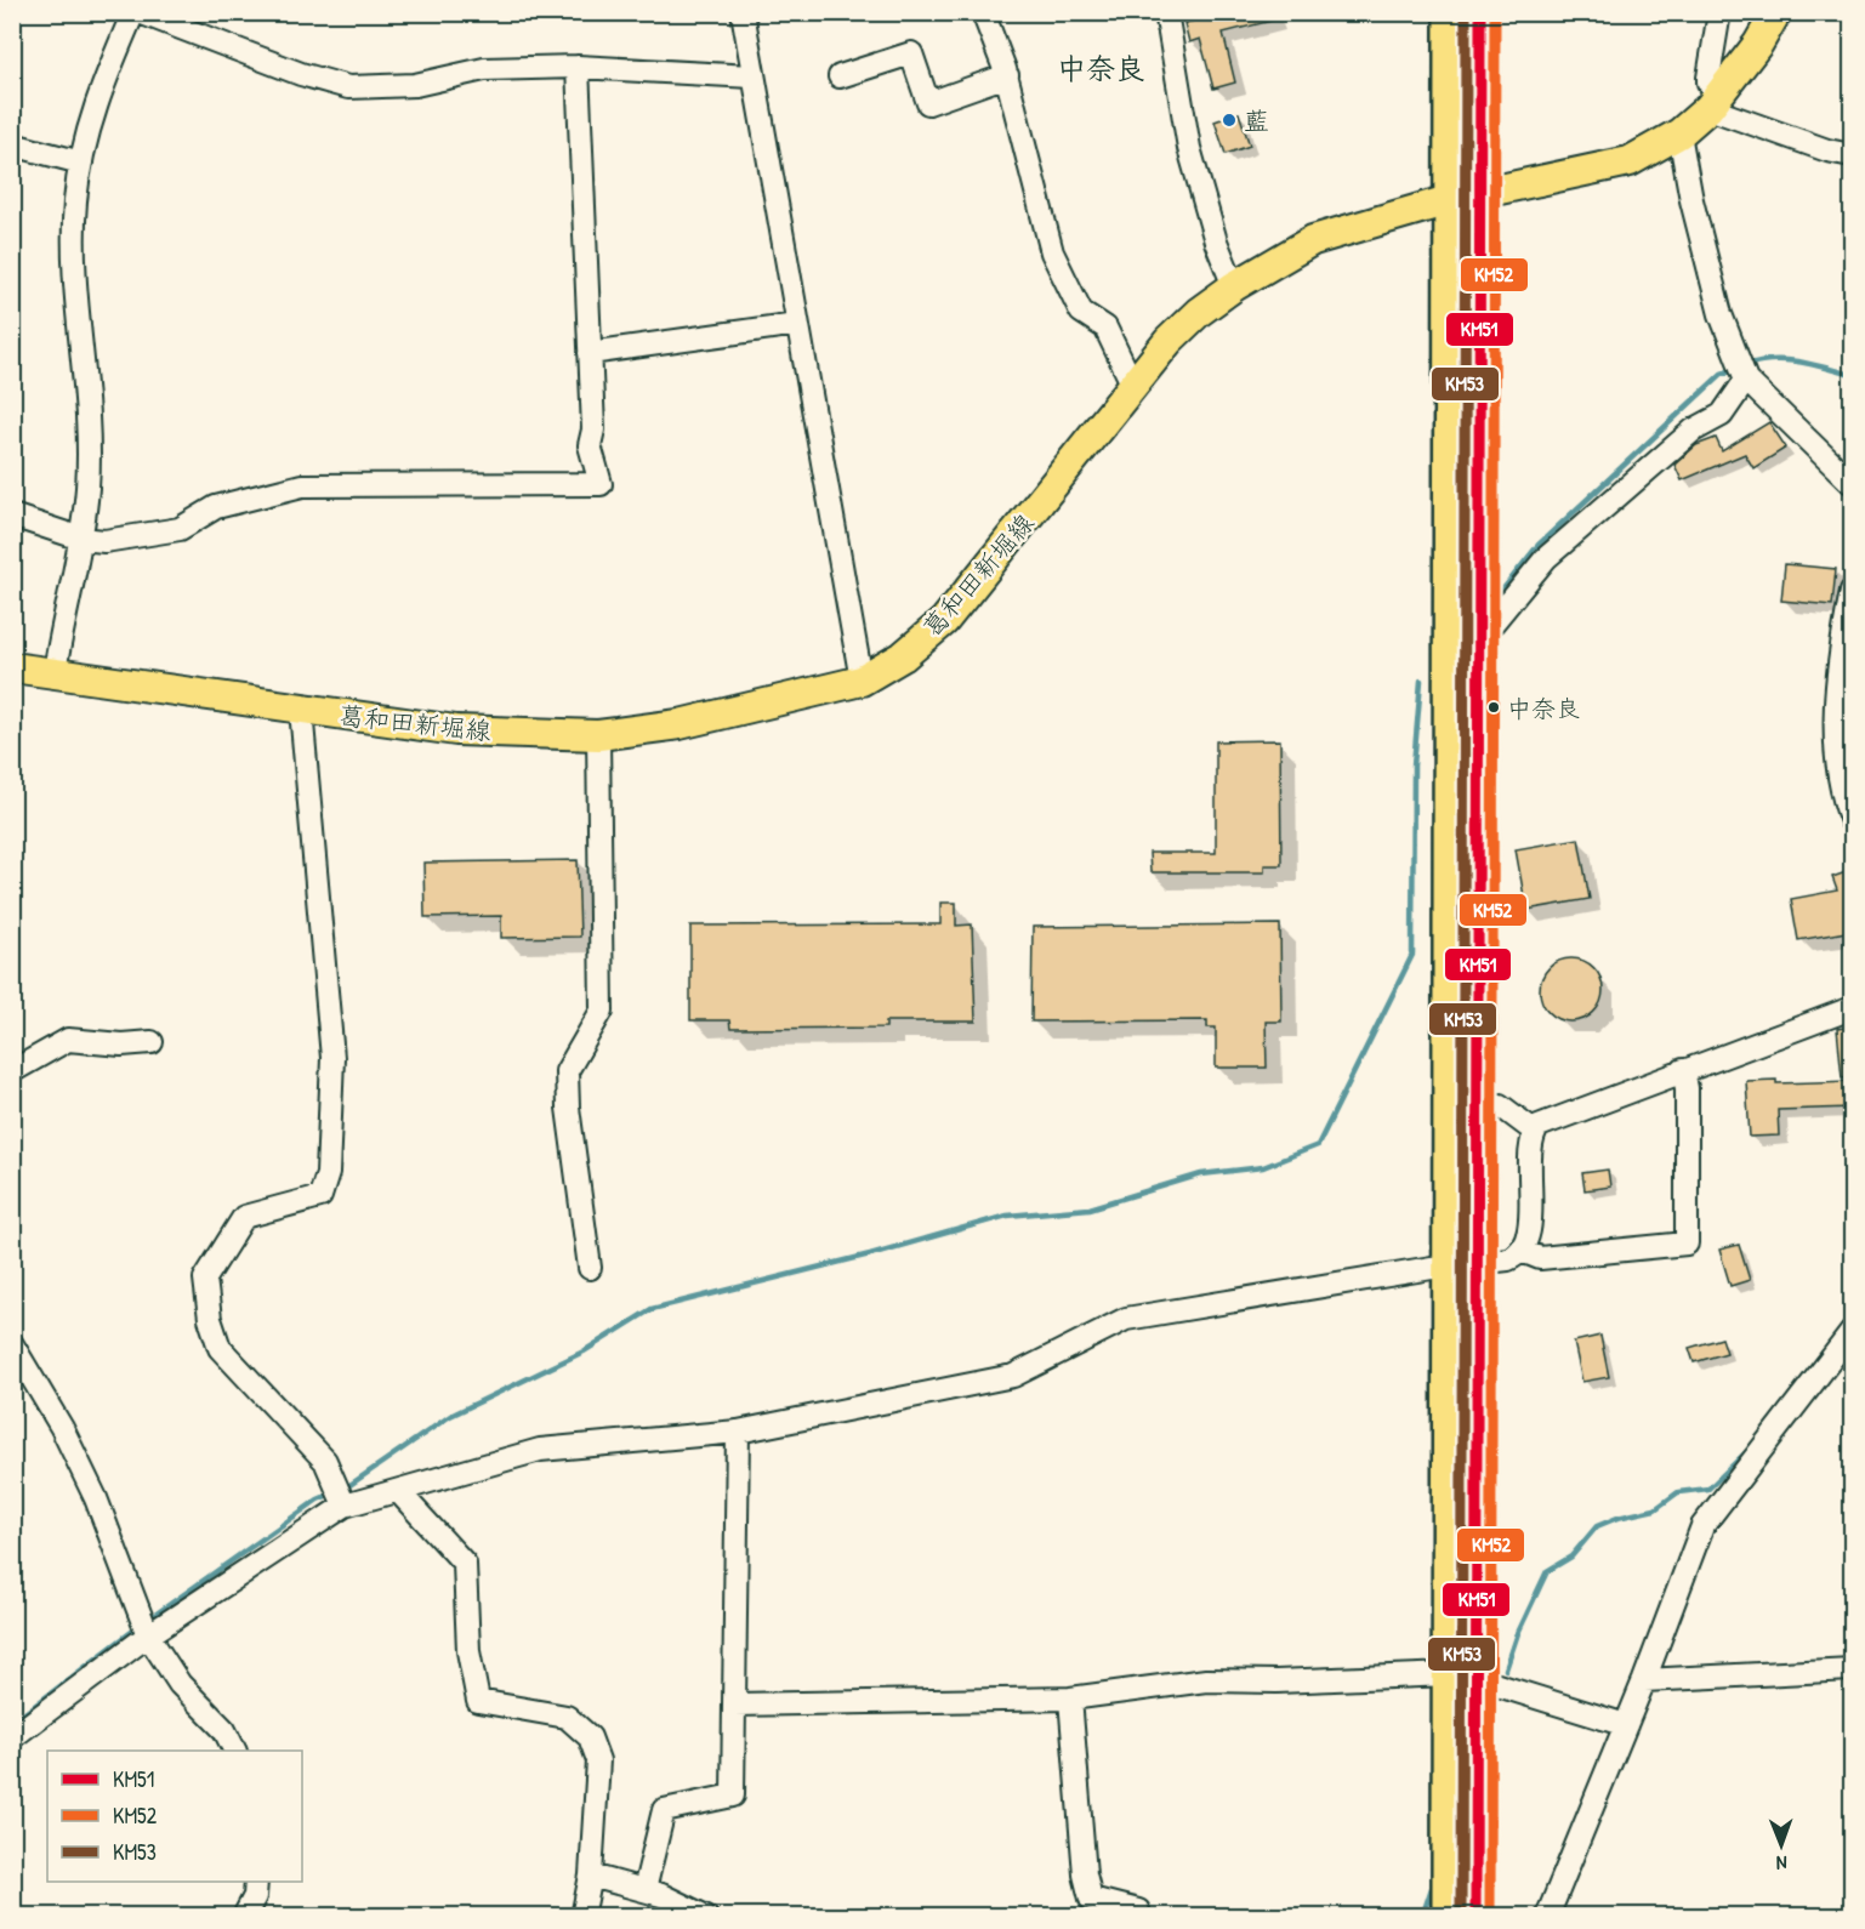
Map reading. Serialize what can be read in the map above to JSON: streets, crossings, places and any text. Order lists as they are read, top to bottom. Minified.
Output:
{"streets":{"main road":["葛和田新堀線"]},"districts":["中奈良"],"places":["藍","中奈良"],"lines":["transit line KM51","transit line KM52","transit line KM53"],"legend":["KM51","KM52","KM53"],"north":"bottom"}
